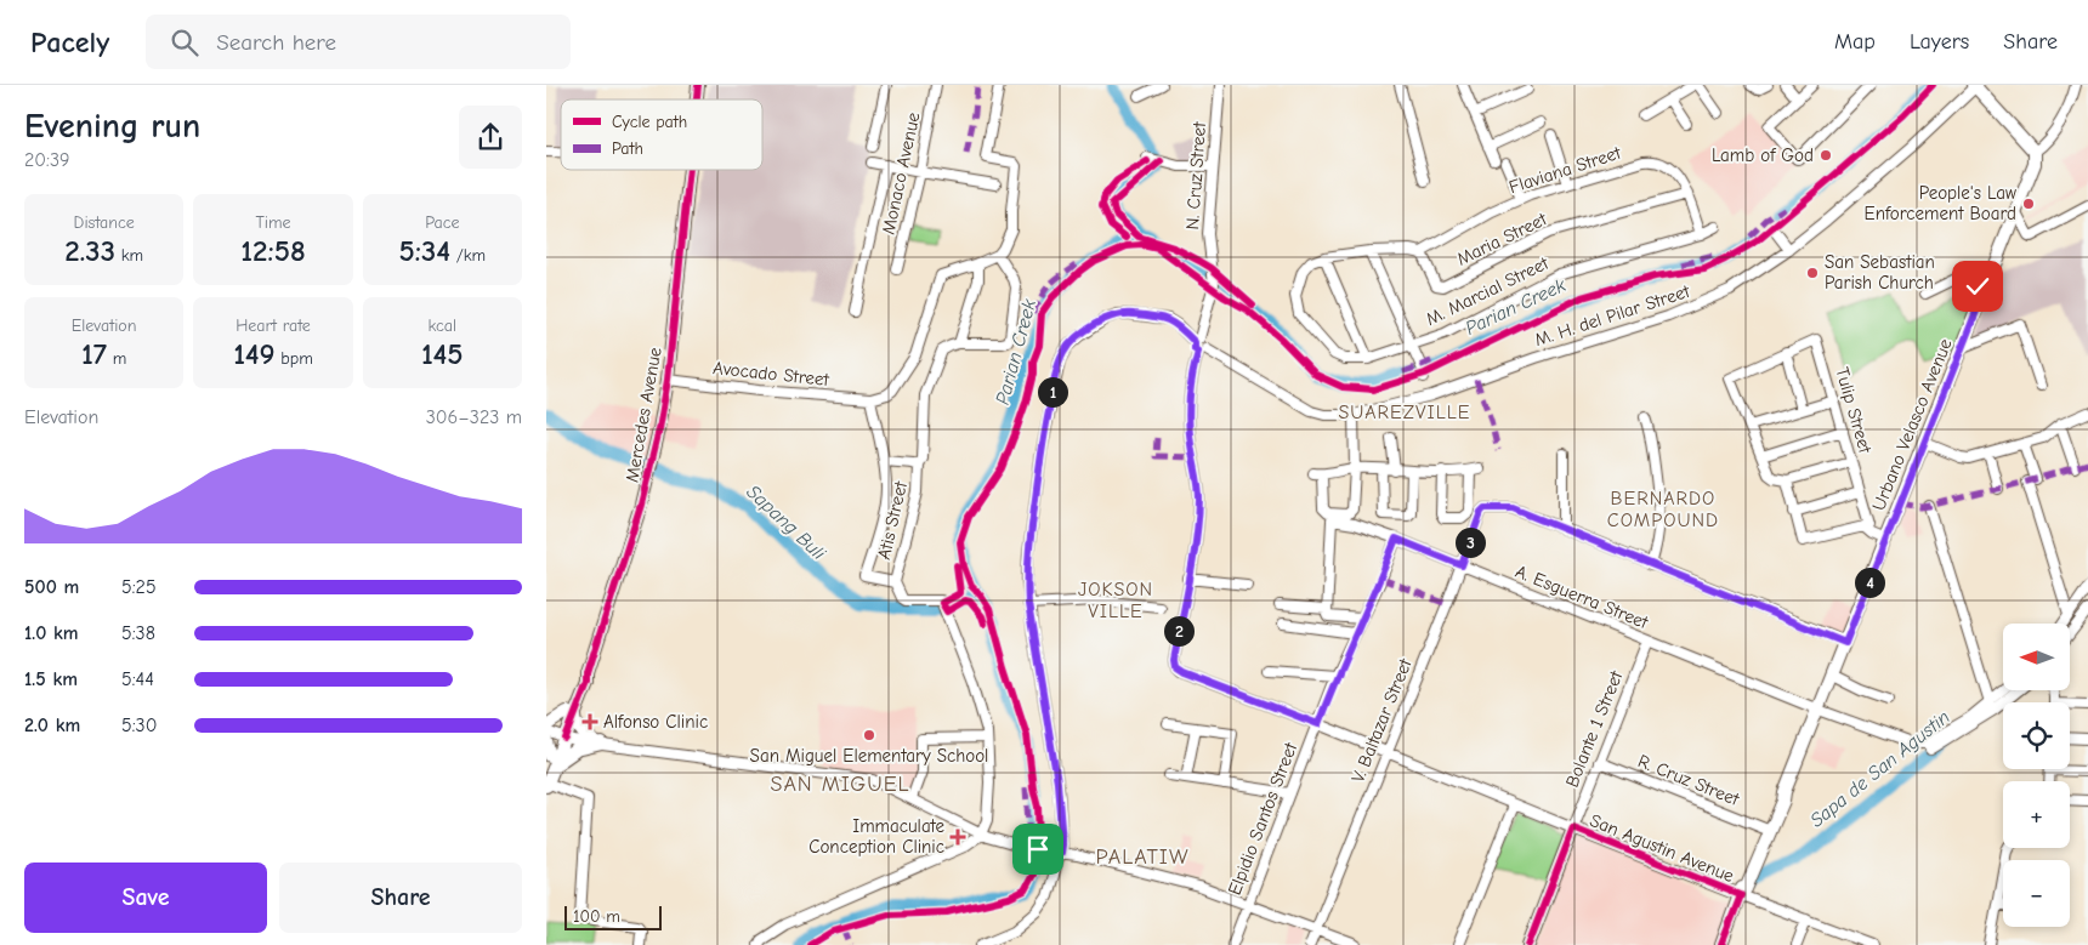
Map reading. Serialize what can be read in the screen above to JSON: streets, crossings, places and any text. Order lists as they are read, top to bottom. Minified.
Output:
{"streets":{"main road":["Mercedes Avenue","Urbano Velasco Avenue","San Agustin Avenue"],"street":["Flaviana Street","Monaco Avenue","N. Cruz Street","Maria Street","M. Marcial Street","M. H. del Pilar Street","Avocado Street","Tulip Street","Atis Street","A. Esguerra Street","V. Baltazar Street","Bolante 1 Street","R. Cruz Street","Elpidio Santos Street"]},"crossings":[["Flaviana Street","Maria Street"],["Flaviana Street","M. Marcial Street"],["M. H. del Pilar Street","San Agustin Avenue"],["Avocado Street","Mercedes Avenue"],["Urbano Velasco Avenue","A. Esguerra Street"],["Urbano Velasco Avenue","R. Cruz Street"],["Urbano Velasco Avenue","San Agustin Avenue"],["A. Esguerra Street","V. Baltazar Street"],["A. Esguerra Street","Bolante 1 Street"],["A. Esguerra Street","Elpidio Santos Street"],["V. Baltazar Street","San Agustin Avenue"],["Bolante 1 Street","R. Cruz Street"],["Bolante 1 Street","San Agustin Avenue"],["Elpidio Santos Street","San Agustin Avenue"]],"districts":["SUAREZVILLE","BERNARDO COMPOUND","JOKSON VILLE","SAN MIGUEL","PALATIW"],"water":["Parian Creek","Sapang Buli","Sapa de San Agustin"],"places":{"other":["Lamb of God","People's Law Enforcement Board","San Sebastian Parish Church","San Miguel Elementary School"],"health":["Alfonso Clinic","Immaculate Conception Clinic"]},"legend":["Cycle path","Path"],"scale_bar":"100 m","north":"left","page":{"header":"Pacely","search":"Search here","nav":["Map","Layers","Share"],"heading":["Evening run","20:39"],"stats":[["Distance","2.33 km"],["Time","12:58"],["Pace","5:34 /km"],["Elevation","17 m"],["Heart rate","149 bpm"],["kcal","145"]],"pins":["1","3","4","2"],"chart":["Elevation","306–323 m"],"list":[{"name":"500 m","note":"5:25"},{"name":"1.0 km","note":"5:38"},{"name":"1.5 km","note":"5:44"},{"name":"2.0 km","note":"5:30"}],"map_buttons":["+","−"],"buttons":["Save","Share"],"scale":"100 m"}}
